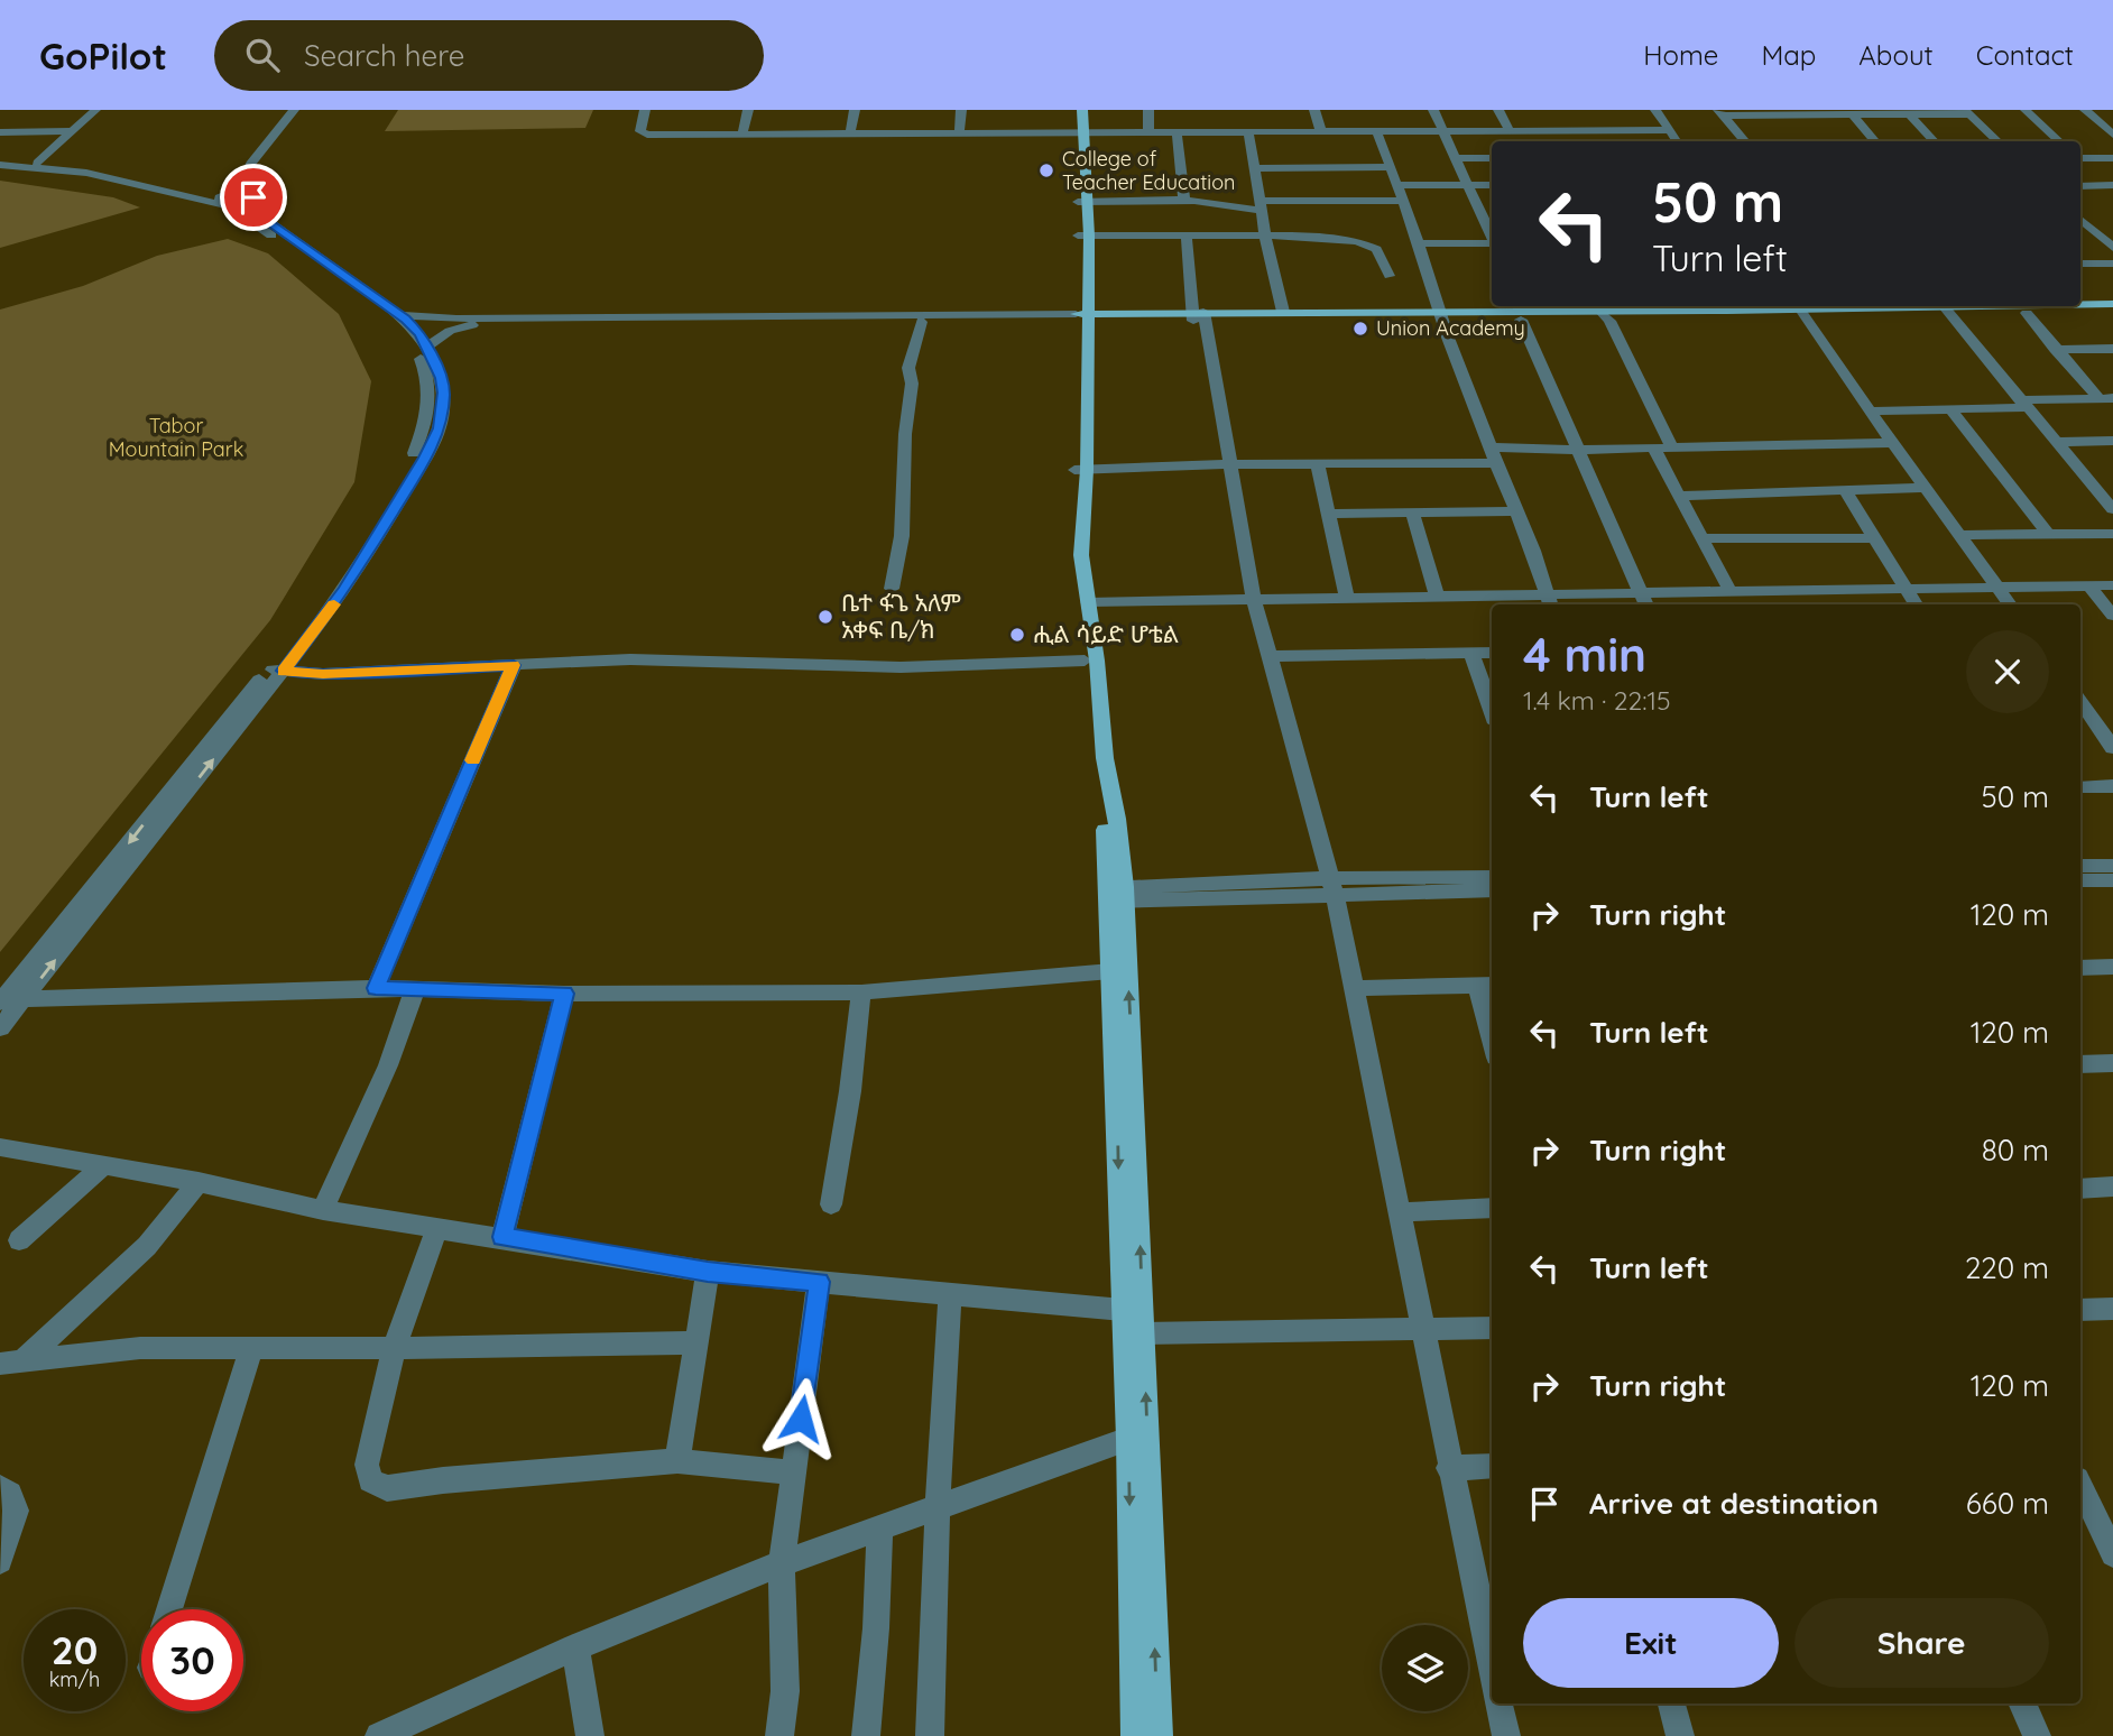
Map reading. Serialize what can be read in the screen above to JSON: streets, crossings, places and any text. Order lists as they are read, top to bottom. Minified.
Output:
{"parks":["Tabor Mountain Park"],"places":["College of Teacher Education","Union Academy","ቤተ ፋጌ አለም አቀፍ ቤ/ክ","ሒል ሳይድ ሆቴል"],"page":{"header":"GoPilot","search":"Search here","nav":["Home","Map","About","Contact"],"turn":["50 m","Turn left"],"heading":["4 min","1.4 km · 22:15"],"list":[{"name":"Turn left","value":"50 m"},{"name":"Turn right","value":"120 m"},{"name":"Turn left","value":"120 m"},{"name":"Turn right","value":"80 m"},{"name":"Turn left","value":"220 m"},{"name":"Turn right","value":"120 m"},{"name":"Arrive at destination","value":"660 m"}],"buttons":["Exit","Share"],"speed":"20 km/h","limit":"30"}}
